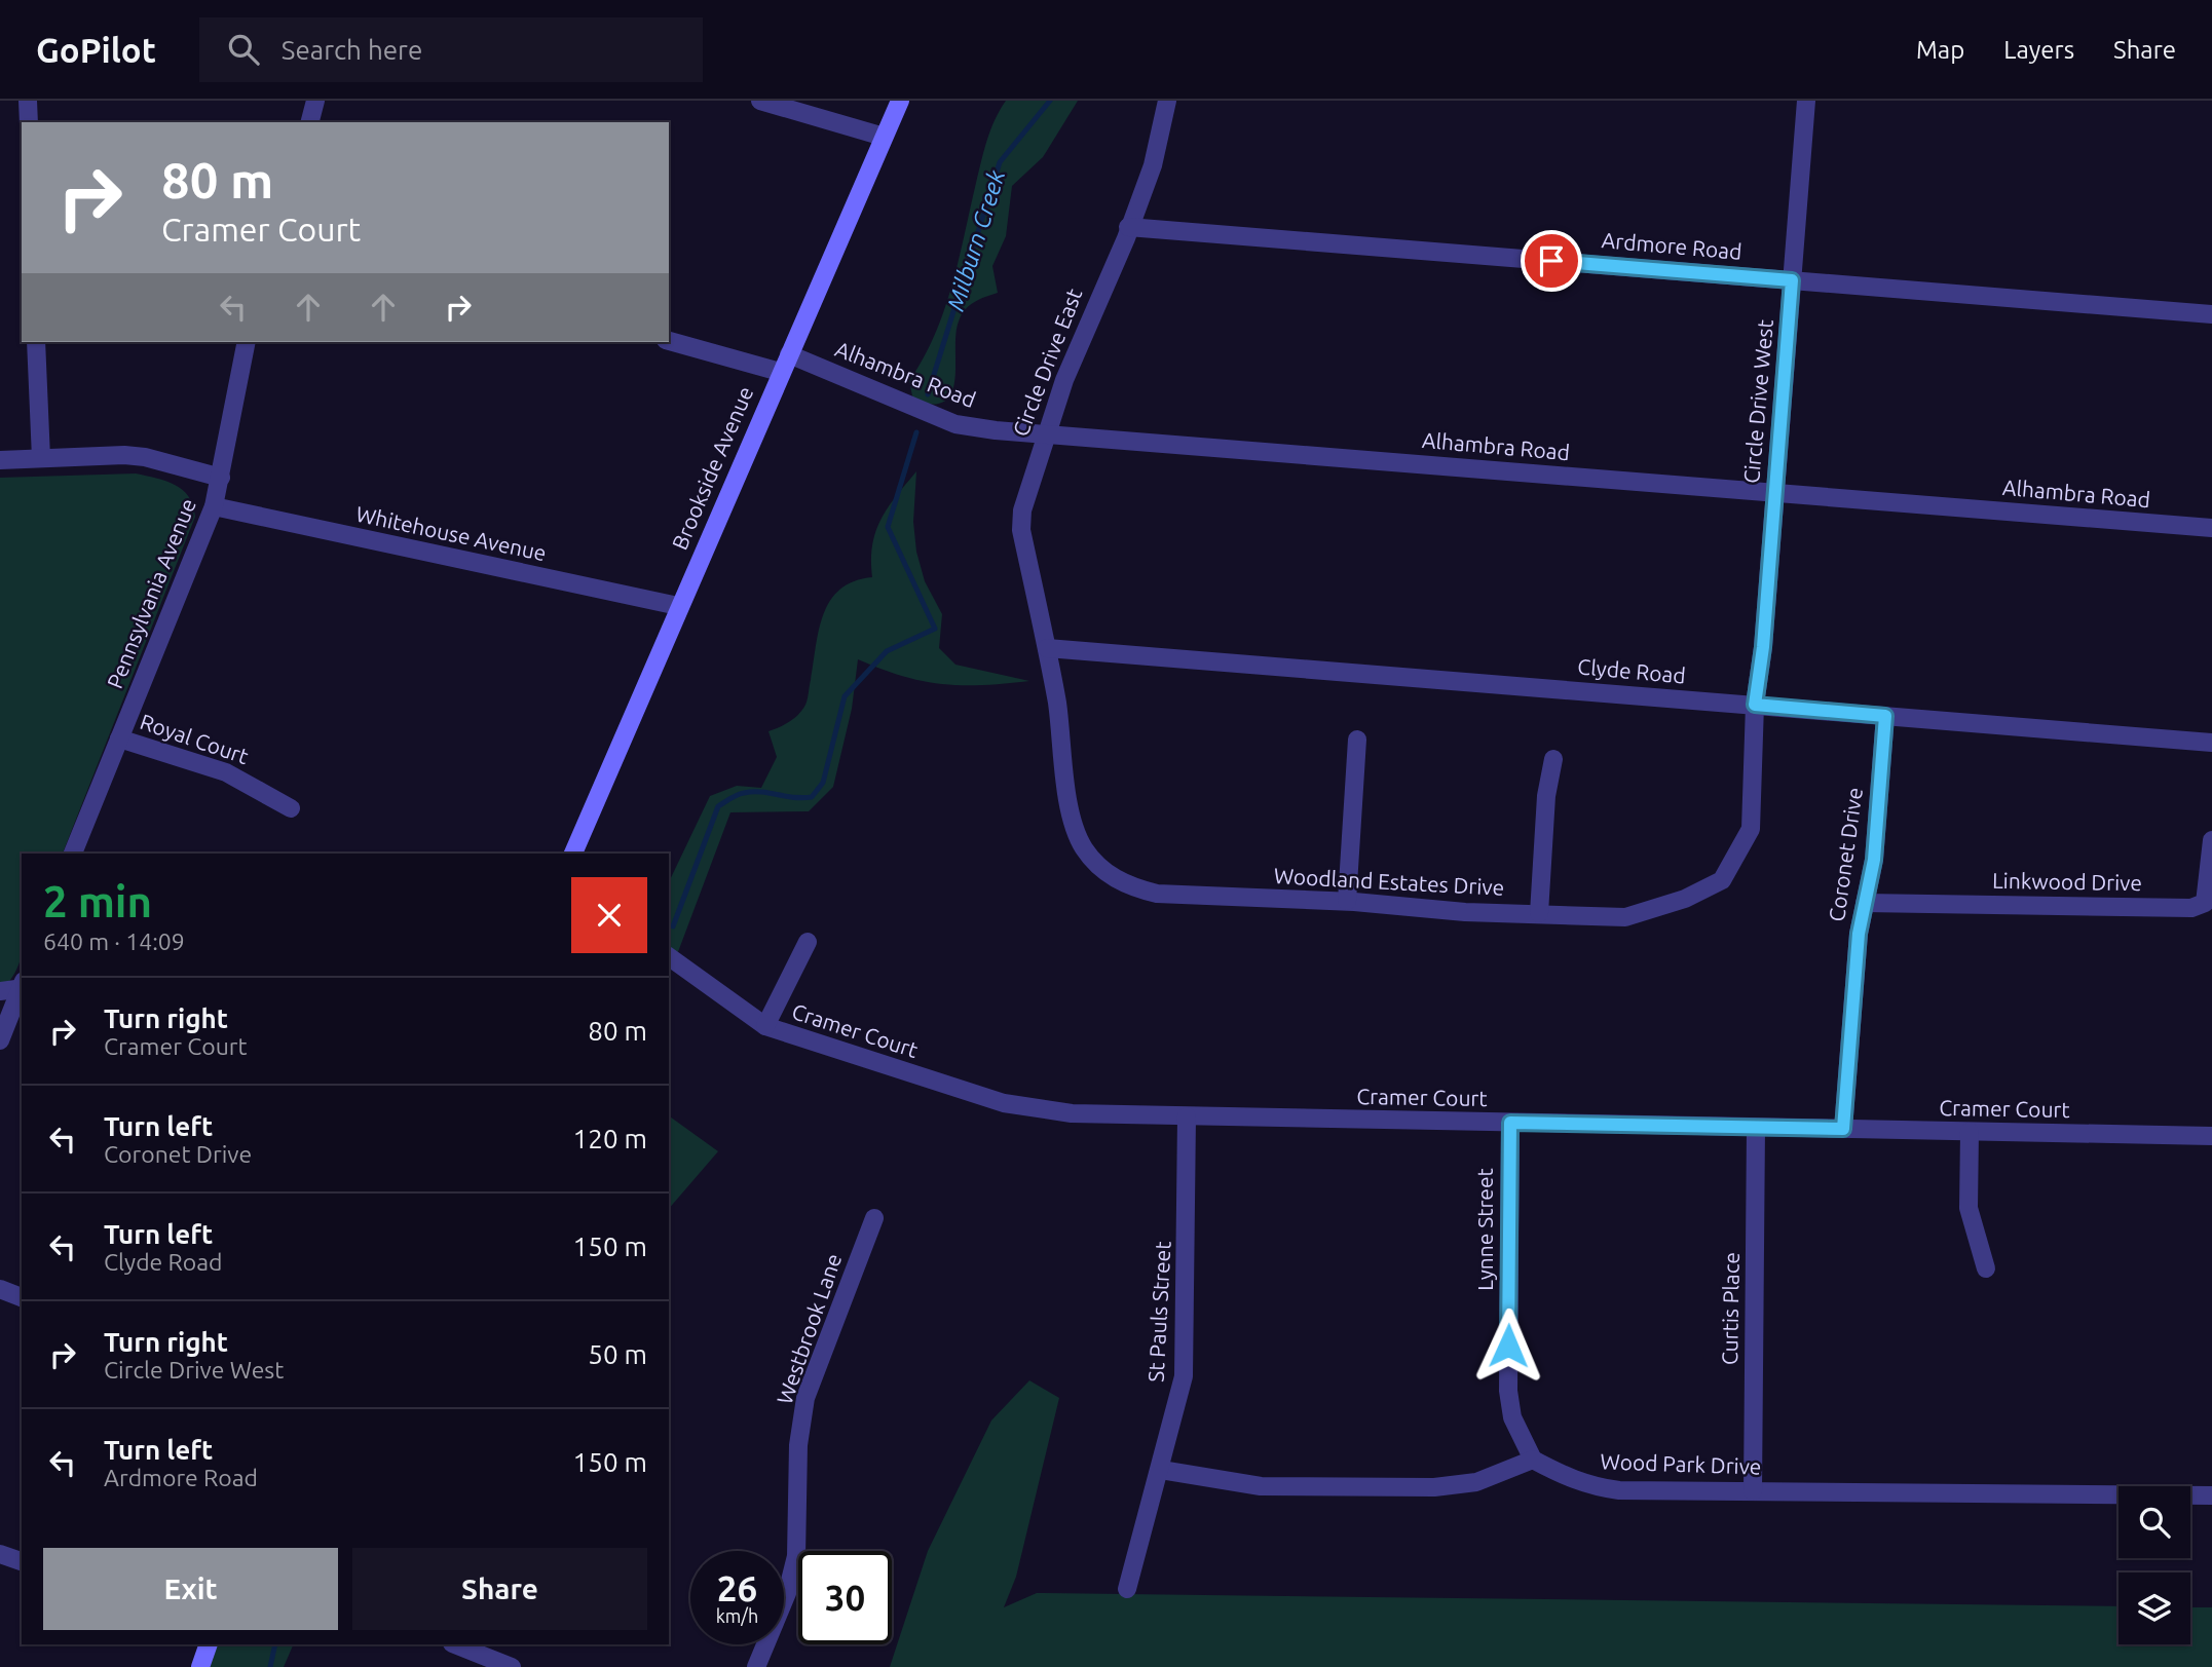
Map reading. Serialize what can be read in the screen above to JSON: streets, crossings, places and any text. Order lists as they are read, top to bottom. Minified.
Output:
{"streets":{"main road":["Brookside Avenue"],"street":["Ardmore Road","Circle Drive East","Alhambra Road","Circle Drive West","Whitehouse Avenue","Pennsylvania Avenue","Clyde Road","Royal Court","Coronet Drive","Woodland Estates Drive","Linkwood Drive","Cramer Court","Lynne Street","Curtis Place","St Pauls Street","Westbrook Lane","Wood Park Drive"]},"crossings":[["Ardmore Road","Circle Drive East"],["Ardmore Road","Circle Drive West"],["Circle Drive East","Alhambra Road"],["Circle Drive East","Clyde Road"],["Circle Drive East","Woodland Estates Drive"],["Alhambra Road","Circle Drive West"],["Alhambra Road","Brookside Avenue"],["Circle Drive West","Clyde Road"],["Circle Drive West","Woodland Estates Drive"],["Brookside Avenue","Whitehouse Avenue"],["Whitehouse Avenue","Pennsylvania Avenue"],["Pennsylvania Avenue","Royal Court"],["Clyde Road","Coronet Drive"],["Clyde Road","Woodland Estates Drive"],["Coronet Drive","Linkwood Drive"],["Coronet Drive","Cramer Court"],["Cramer Court","Lynne Street"],["Cramer Court","Curtis Place"],["Cramer Court","St Pauls Street"],["Lynne Street","Wood Park Drive"],["Curtis Place","Wood Park Drive"]],"water":["Milburn Creek"],"page":{"header":"GoPilot","search":"Search here","nav":["Map","Layers","Share"],"turn":["80 m","Cramer Court"],"heading":["2 min","640 m · 14:09"],"list":[{"name":"Turn right","note":"Cramer Court","value":"80 m"},{"name":"Turn left","note":"Coronet Drive","value":"120 m"},{"name":"Turn left","note":"Clyde Road","value":"150 m"},{"name":"Turn right","note":"Circle Drive West","value":"50 m"},{"name":"Turn left","note":"Ardmore Road","value":"150 m"}],"buttons":["Exit","Share"],"speed":"26 km/h","limit":"30"}}
